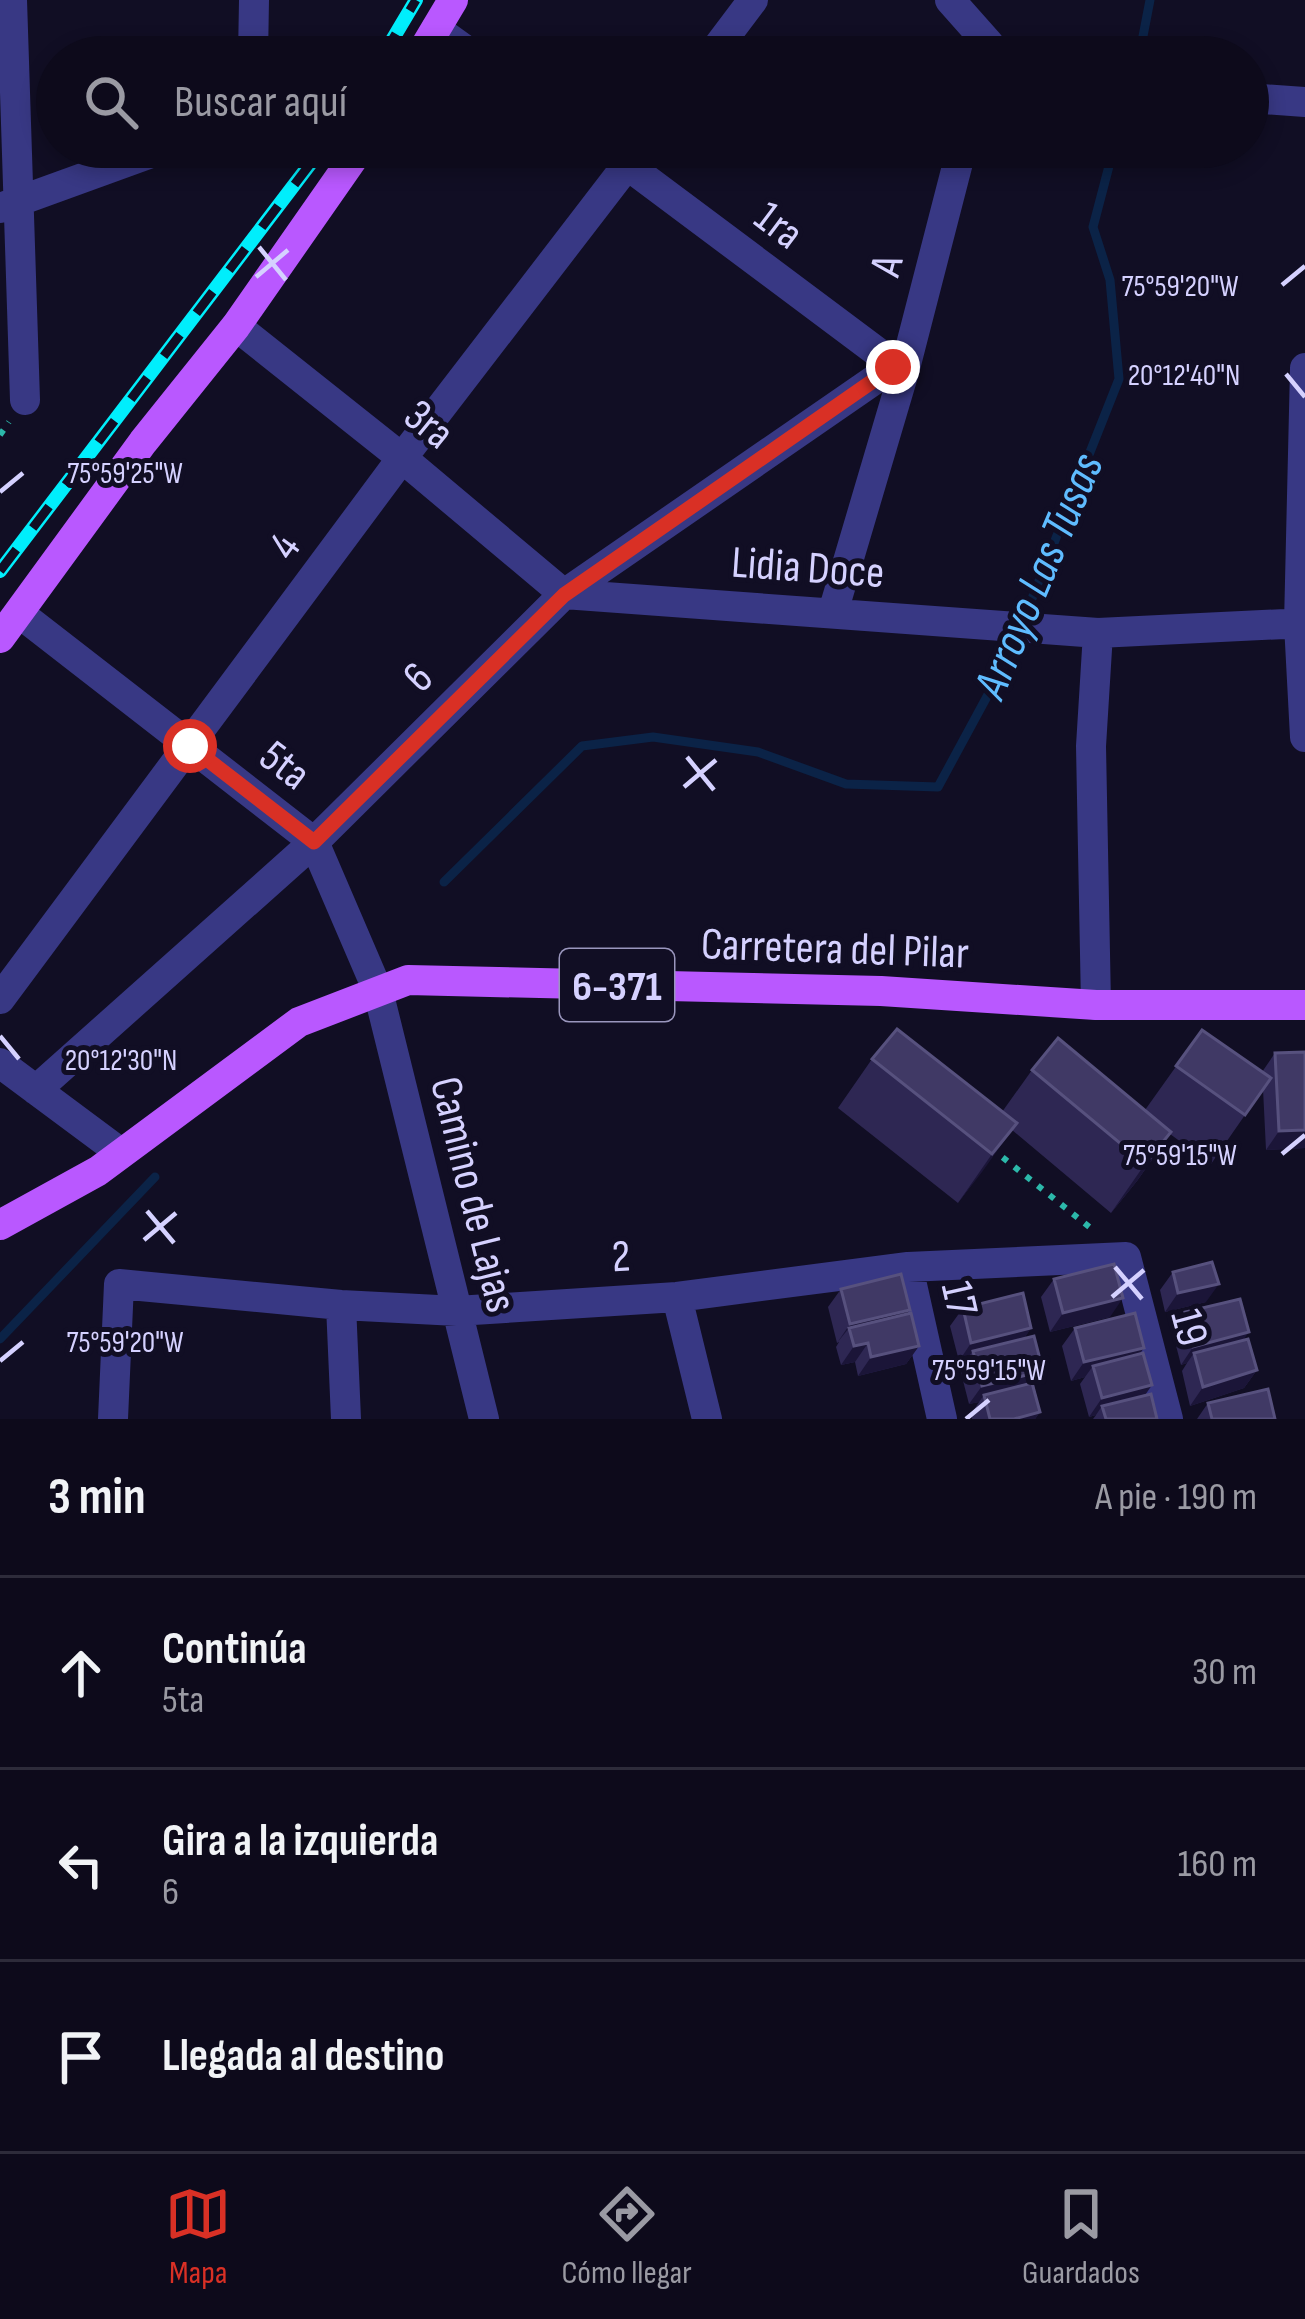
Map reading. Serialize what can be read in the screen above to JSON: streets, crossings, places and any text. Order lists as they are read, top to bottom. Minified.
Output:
{"streets":{"main road":["Carretera del Pilar","6-371"],"street":["1ra","A","3ra","4","Lidia Doce","6","5ta","Camino de Lajas","2","17","19"]},"crossings":[["1ra","A"],["1ra","6"],["A","Lidia Doce"],["A","6"],["3ra","4"],["3ra","Lidia Doce"],["3ra","6"],["4","5ta"],["Lidia Doce","6"],["6","5ta"],["5ta","Carretera del Pilar"],["5ta","Camino de Lajas"],["Carretera del Pilar","Camino de Lajas"],["Camino de Lajas","2"],["2","17"],["2","19"]],"water":["Arroyo Las Tusas"],"page":{"search":"Buscar aquí","heading":["3 min","A pie · 190 m"],"list":[["Continúa","5ta","30 m"],["Gira a la izquierda","6","160 m"],"Llegada al destino"],"nav":["Mapa","Cómo llegar","Guardados"]},"coordinates":["75°59'20\"W","20°12'40\"N","75°59'25\"W","20°12'30\"N","75°59'15\"W"]}
